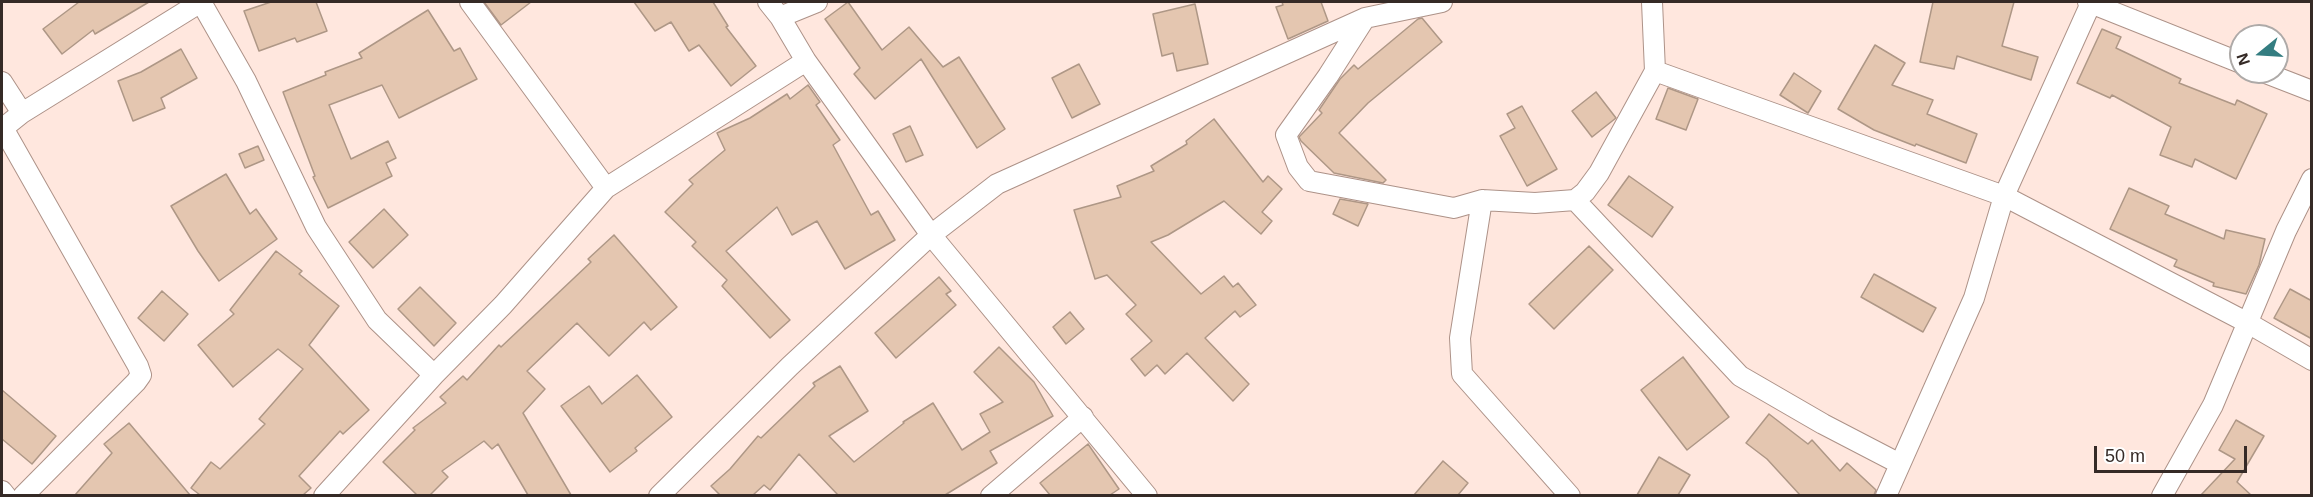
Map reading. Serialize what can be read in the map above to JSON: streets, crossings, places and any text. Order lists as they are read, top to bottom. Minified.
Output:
{"scale_bar":"50 m","north":"left"}
